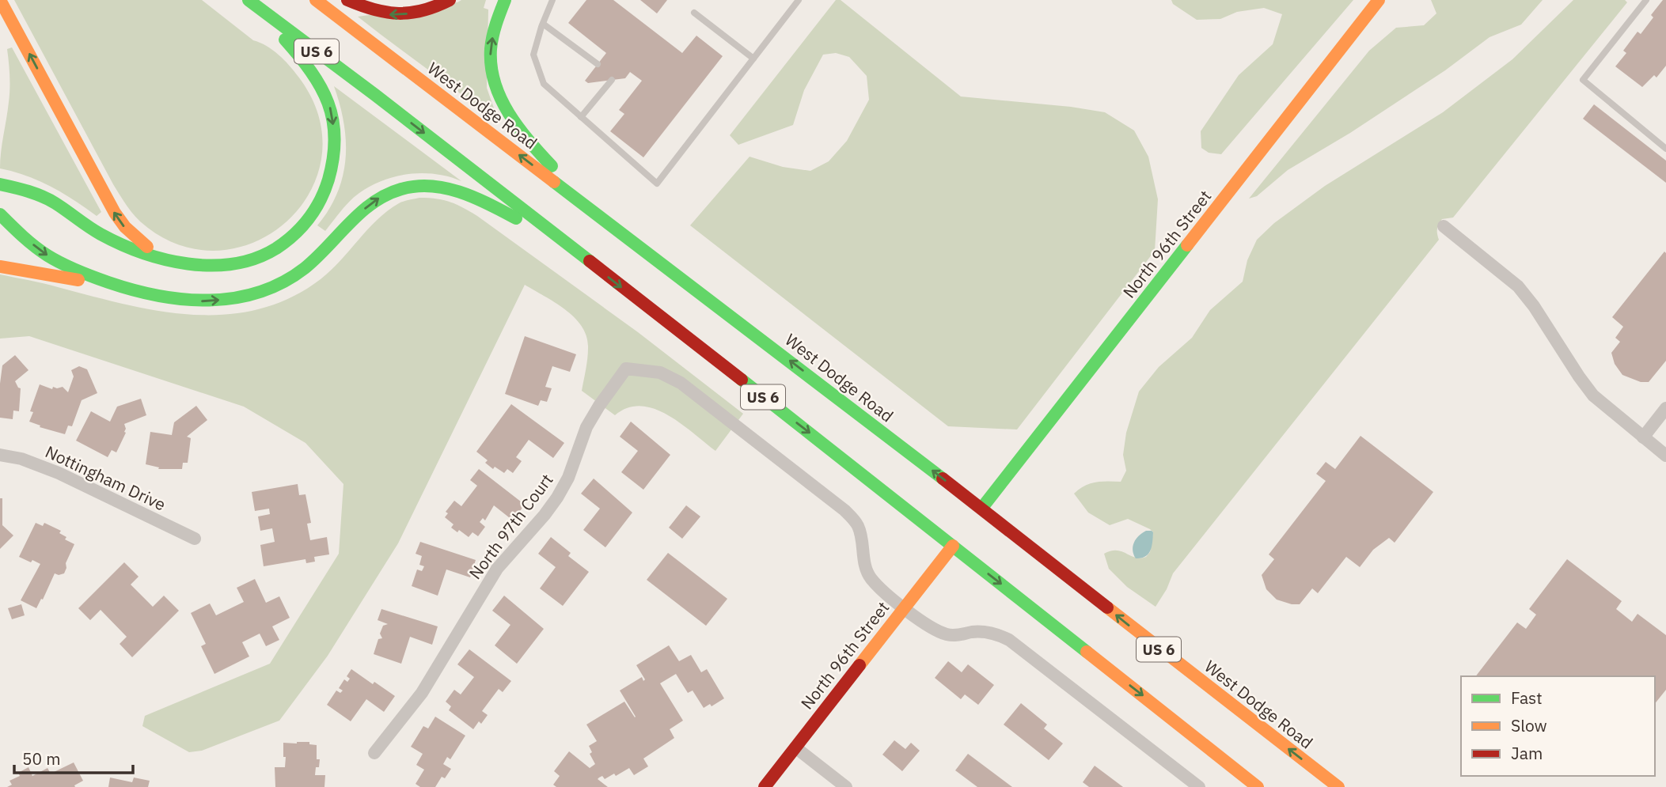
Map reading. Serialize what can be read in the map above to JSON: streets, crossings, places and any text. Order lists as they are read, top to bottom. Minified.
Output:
{"streets":{"main road":["US 6","West Dodge Road","North 96th Street"],"street":["Nottingham Drive","North 97th Court"]},"crossings":[["US 6","North 96th Street"],["West Dodge Road","North 96th Street"],["North 96th Street","North 97th Court"]],"legend":["Fast","Slow","Jam"],"scale_bar":"50 m"}
